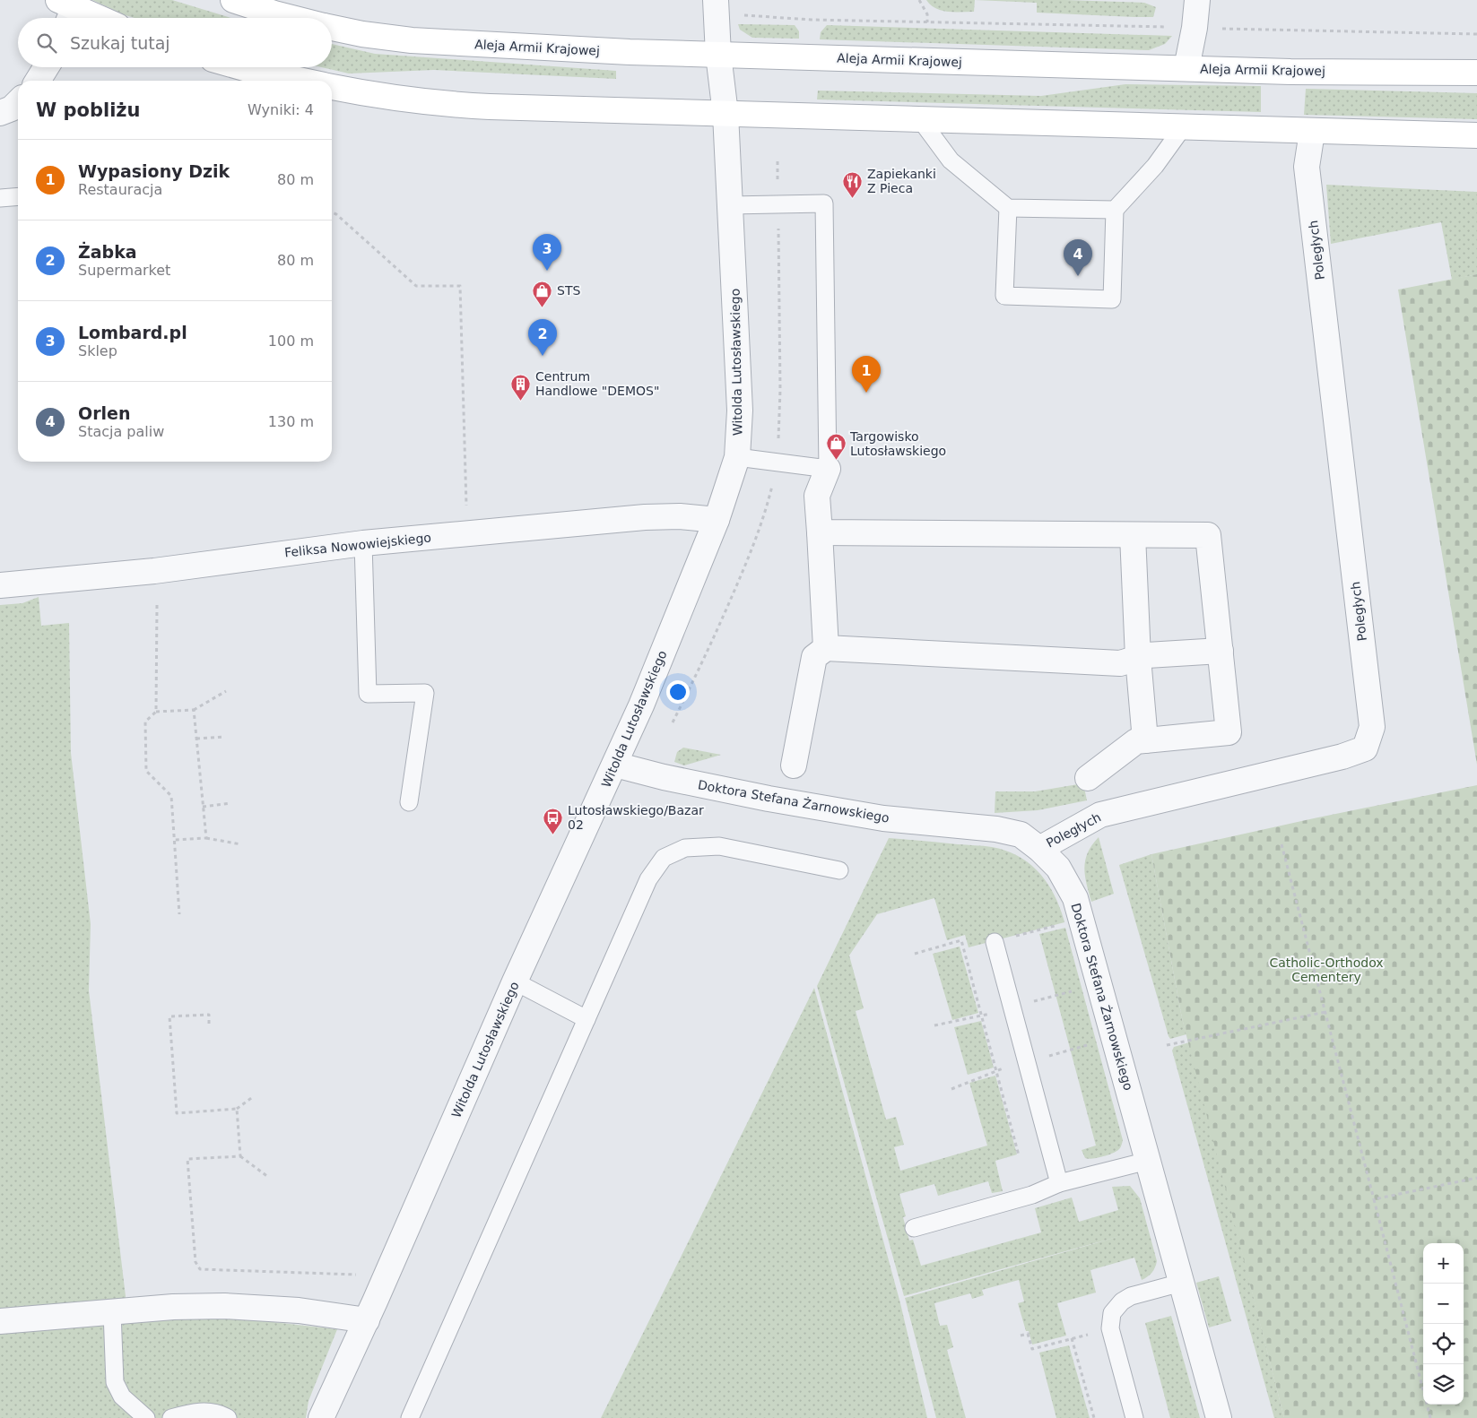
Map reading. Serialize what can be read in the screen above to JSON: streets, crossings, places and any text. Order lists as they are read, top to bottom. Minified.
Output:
{"streets":{"main road":["Aleja Armii Krajowej"],"street":["Poległych","Witolda Lutosławskiego","Feliksa Nowowiejskiego","Doktora Stefana Żarnowskiego"]},"crossings":[["Aleja Armii Krajowej","Witolda Lutosławskiego"],["Poległych","Doktora Stefana Żarnowskiego"],["Witolda Lutosławskiego","Feliksa Nowowiejskiego"],["Witolda Lutosławskiego","Doktora Stefana Żarnowskiego"]],"parks":["Catholic-Orthodox Cementery"],"places":{"restaurant":["Zapiekanki Z Pieca"],"shop":["STS","Targowisko Lutosławskiego"],"building":["Centrum Handlowe \"DEMOS\""],"bus stop":["Lutosławskiego/Bazar 02"]},"page":{"search":"Szukaj tutaj","heading":["W pobliżu","Wyniki: 4"],"list":[{"mark":"1","name":"Wypasiony Dzik","note":"Restauracja","value":"80 m"},{"mark":"2","name":"Żabka","note":"Supermarket","value":"80 m"},{"mark":"3","name":"Lombard.pl","note":"Sklep","value":"100 m"},{"mark":"4","name":"Orlen","note":"Stacja paliw","value":"130 m"}],"pins":["3","4","2","1"],"map_buttons":["+","−"]}}
